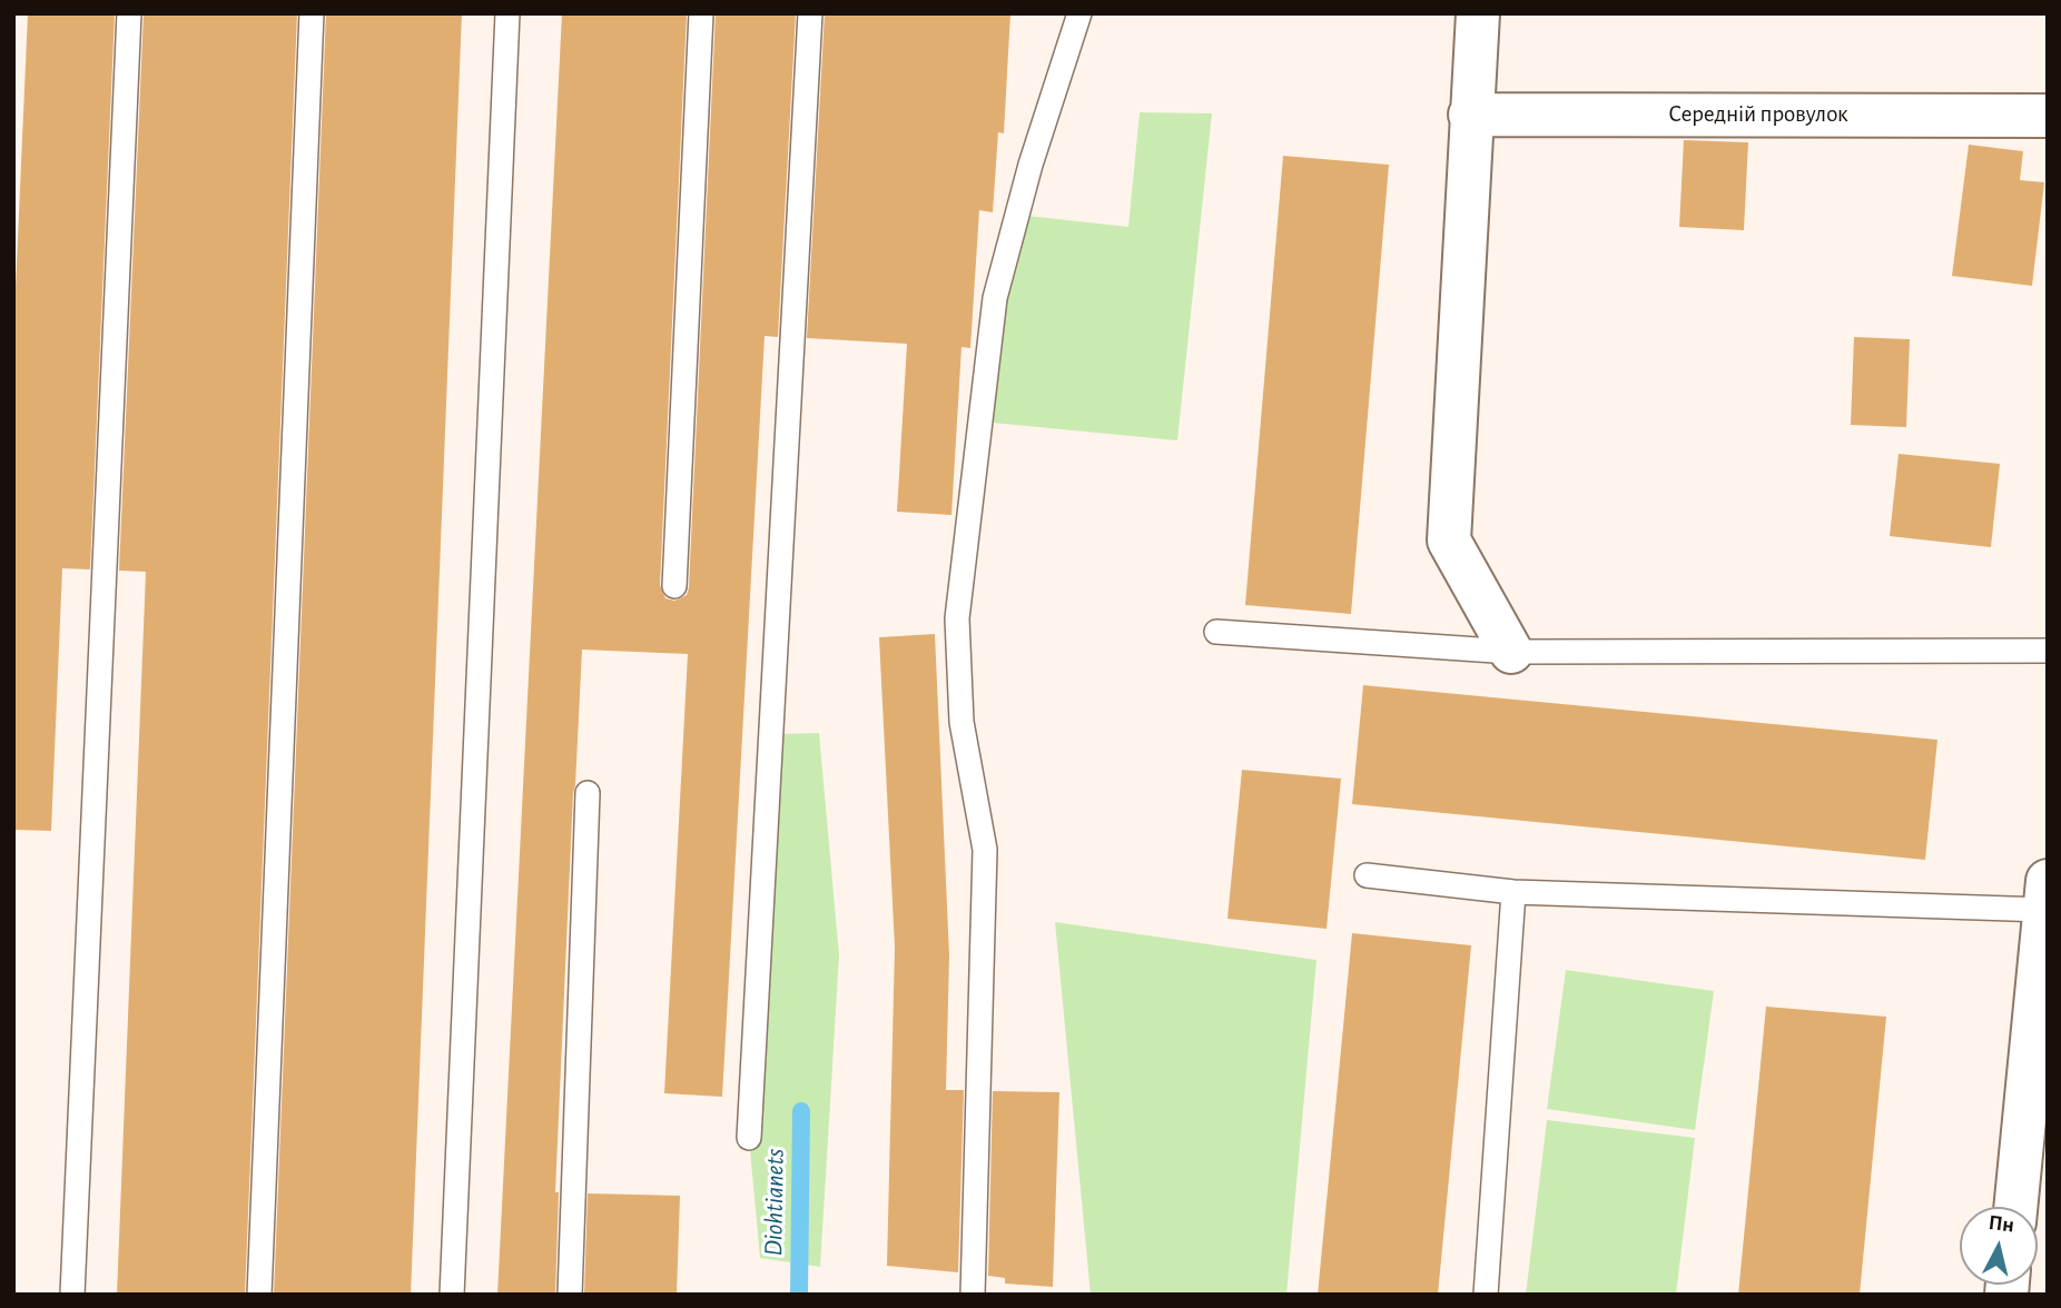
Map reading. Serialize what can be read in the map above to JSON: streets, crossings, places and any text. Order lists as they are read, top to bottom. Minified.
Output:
{"streets":{"street":["Середній провулок"]},"water":["Diohtianets"],"north":"top"}
